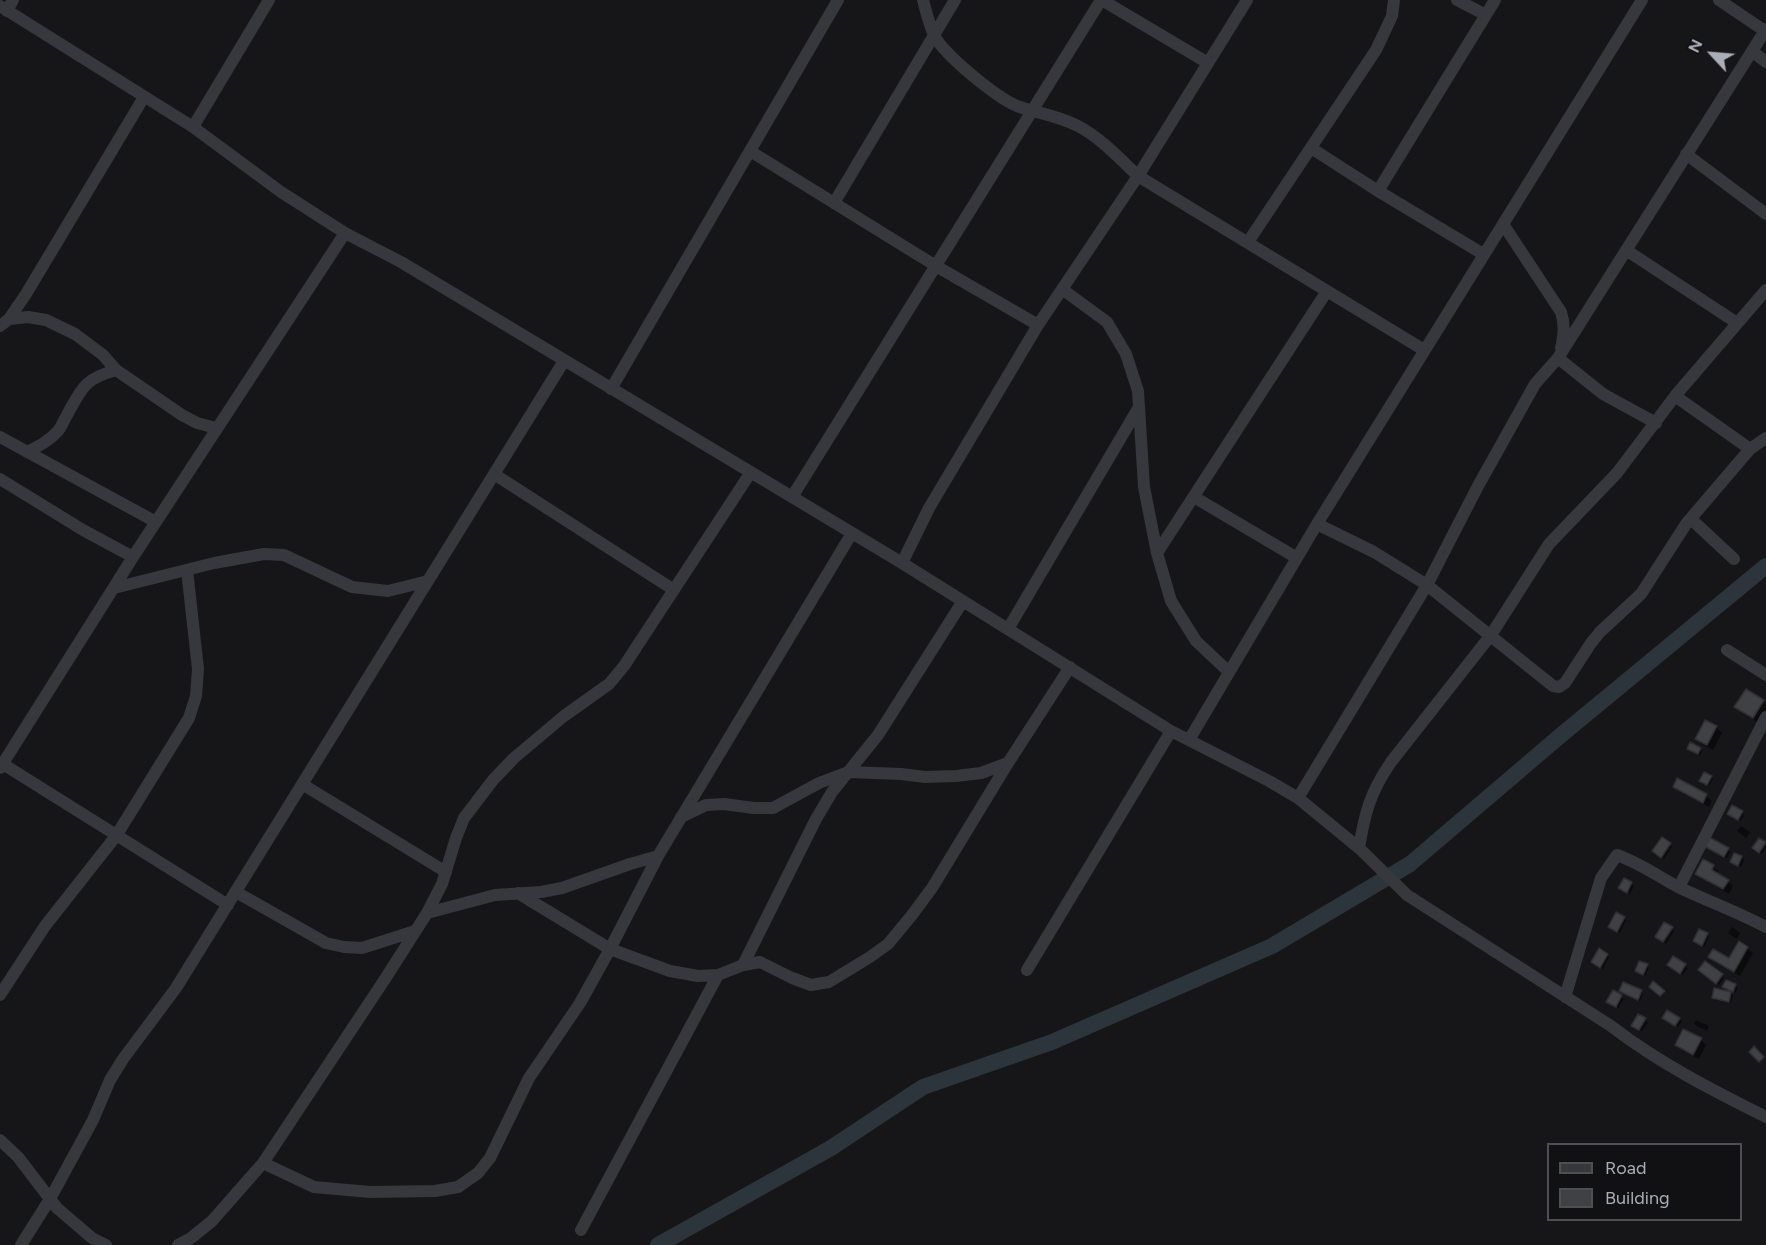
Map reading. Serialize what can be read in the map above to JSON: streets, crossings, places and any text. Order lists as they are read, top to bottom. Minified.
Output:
{"legend":["Road","Building"],"north":"top left"}
